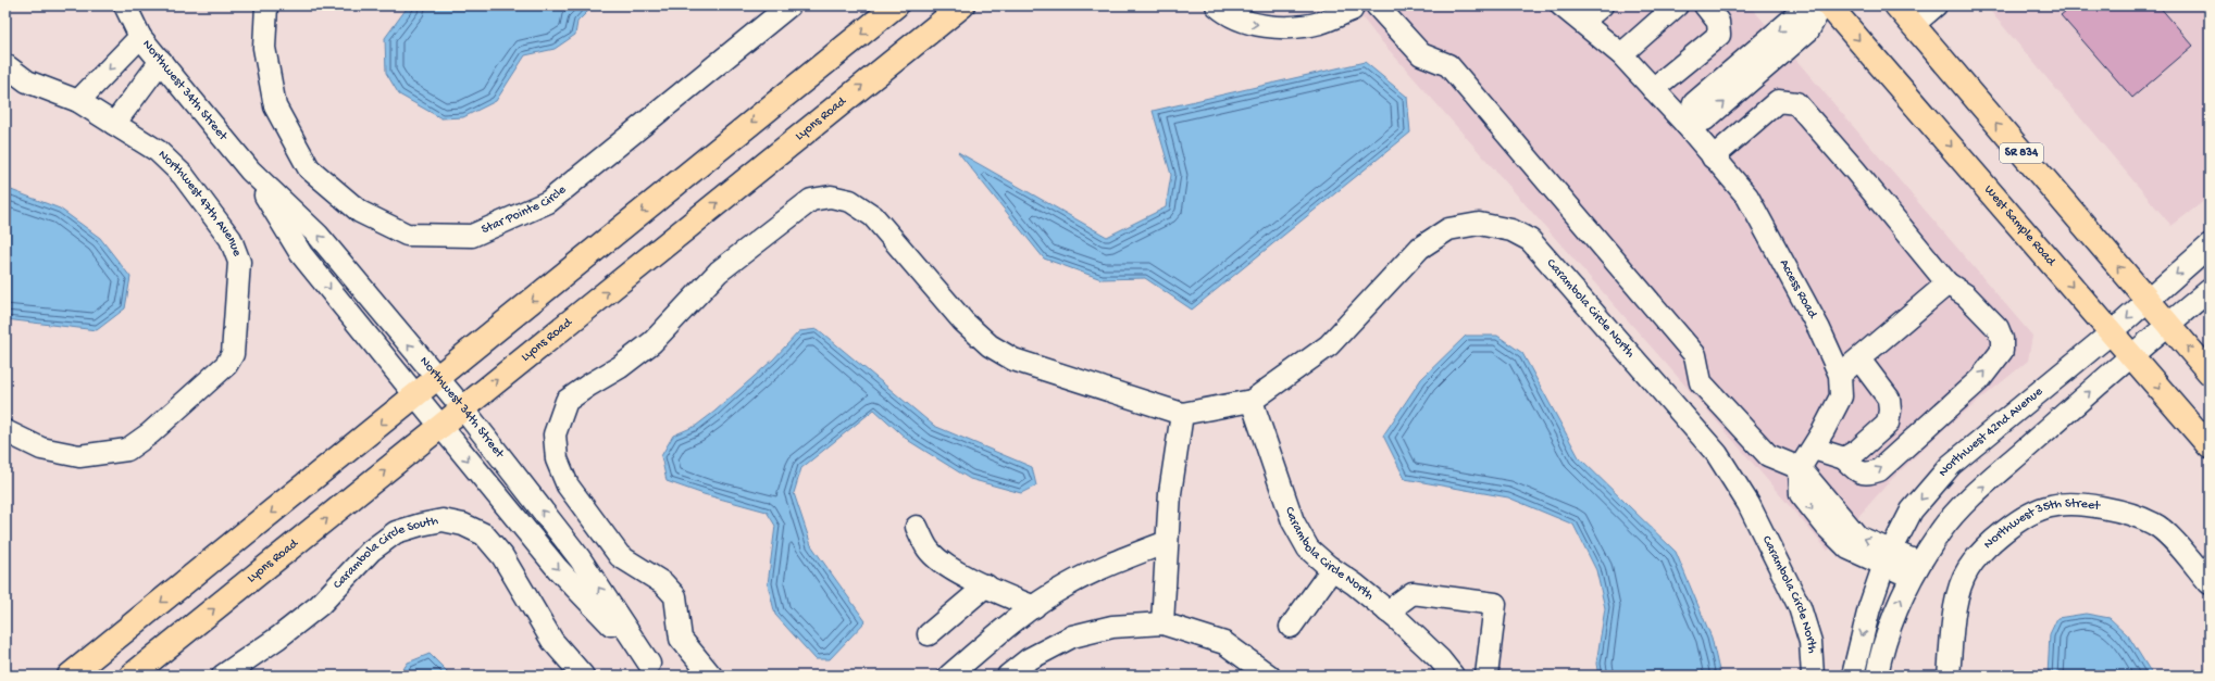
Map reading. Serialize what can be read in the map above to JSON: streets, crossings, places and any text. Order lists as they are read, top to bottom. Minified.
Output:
{"streets":{"main road":["Lyons Road","SR 834","West Sample Road"],"street":["Northwest 34th Street","Northwest 47th Avenue","Star Pointe Circle","Access Road","Carambola Circle North","Northwest 42nd Avenue","Northwest 35th Street","Carambola Circle South"]},"crossings":[["Northwest 34th Street","Lyons Road"],["SR 834","Northwest 42nd Avenue"],["West Sample Road","Northwest 42nd Avenue"]]}
